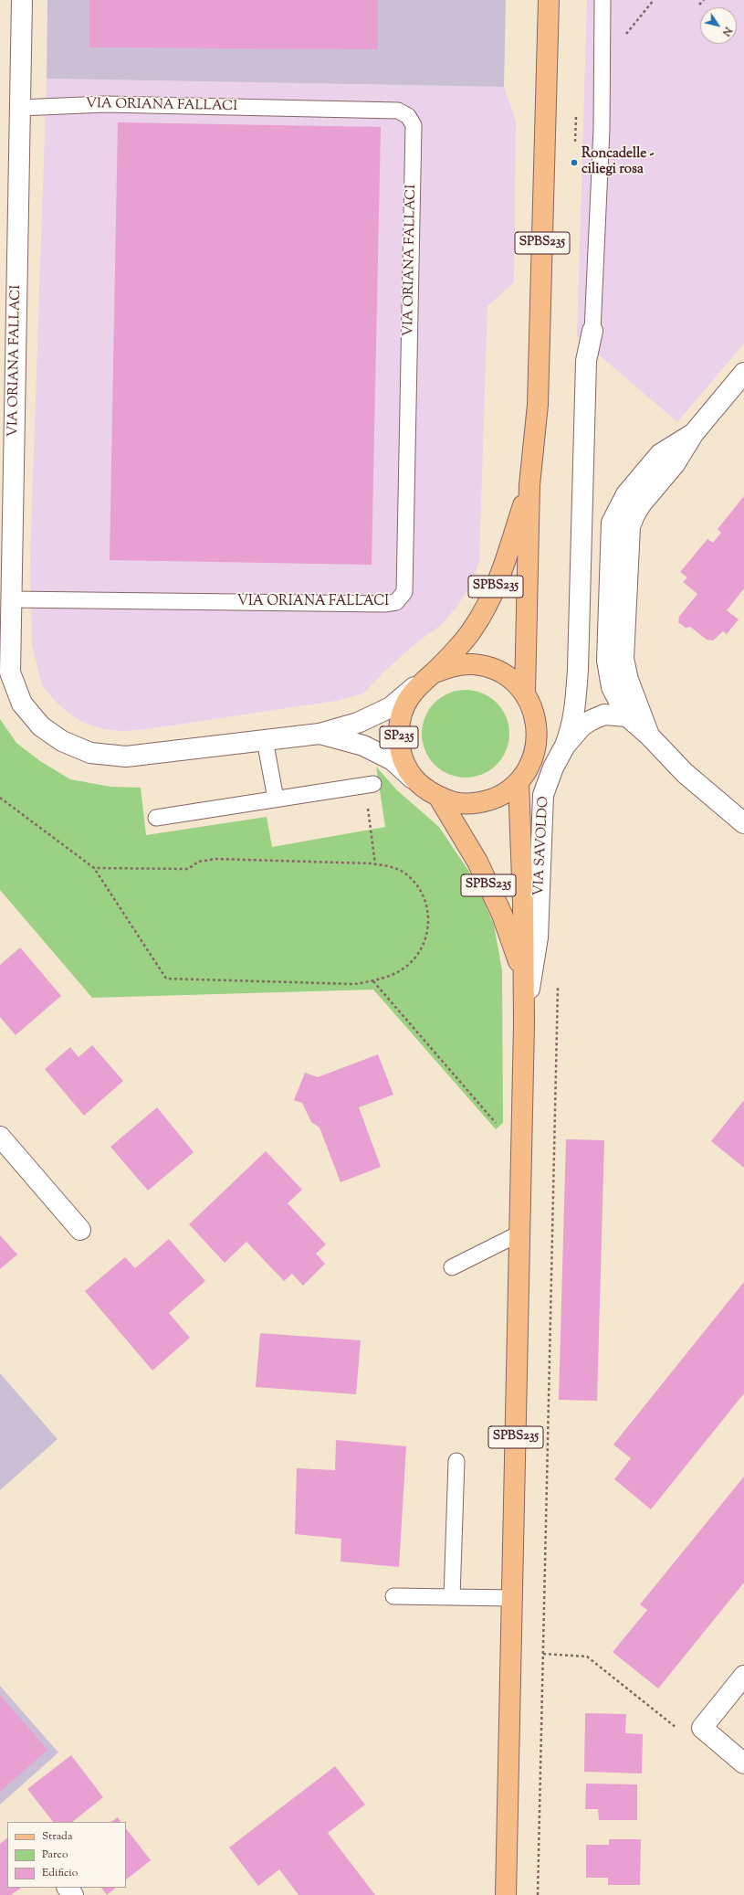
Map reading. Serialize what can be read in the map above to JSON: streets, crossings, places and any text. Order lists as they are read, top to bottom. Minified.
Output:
{"streets":{"main road":["SPBS235","SP235"],"street":["VIA ORIANA FALLACI","VIA SAVOLDO"]},"crossings":[["VIA ORIANA FALLACI","SPBS235"],["VIA ORIANA FALLACI","SP235"],["SPBS235","SP235"],["SPBS235","VIA SAVOLDO"]],"places":["Roncadelle - ciliegi rosa"],"legend":["Strada","Parco","Edificio"],"north":"bottom right"}
